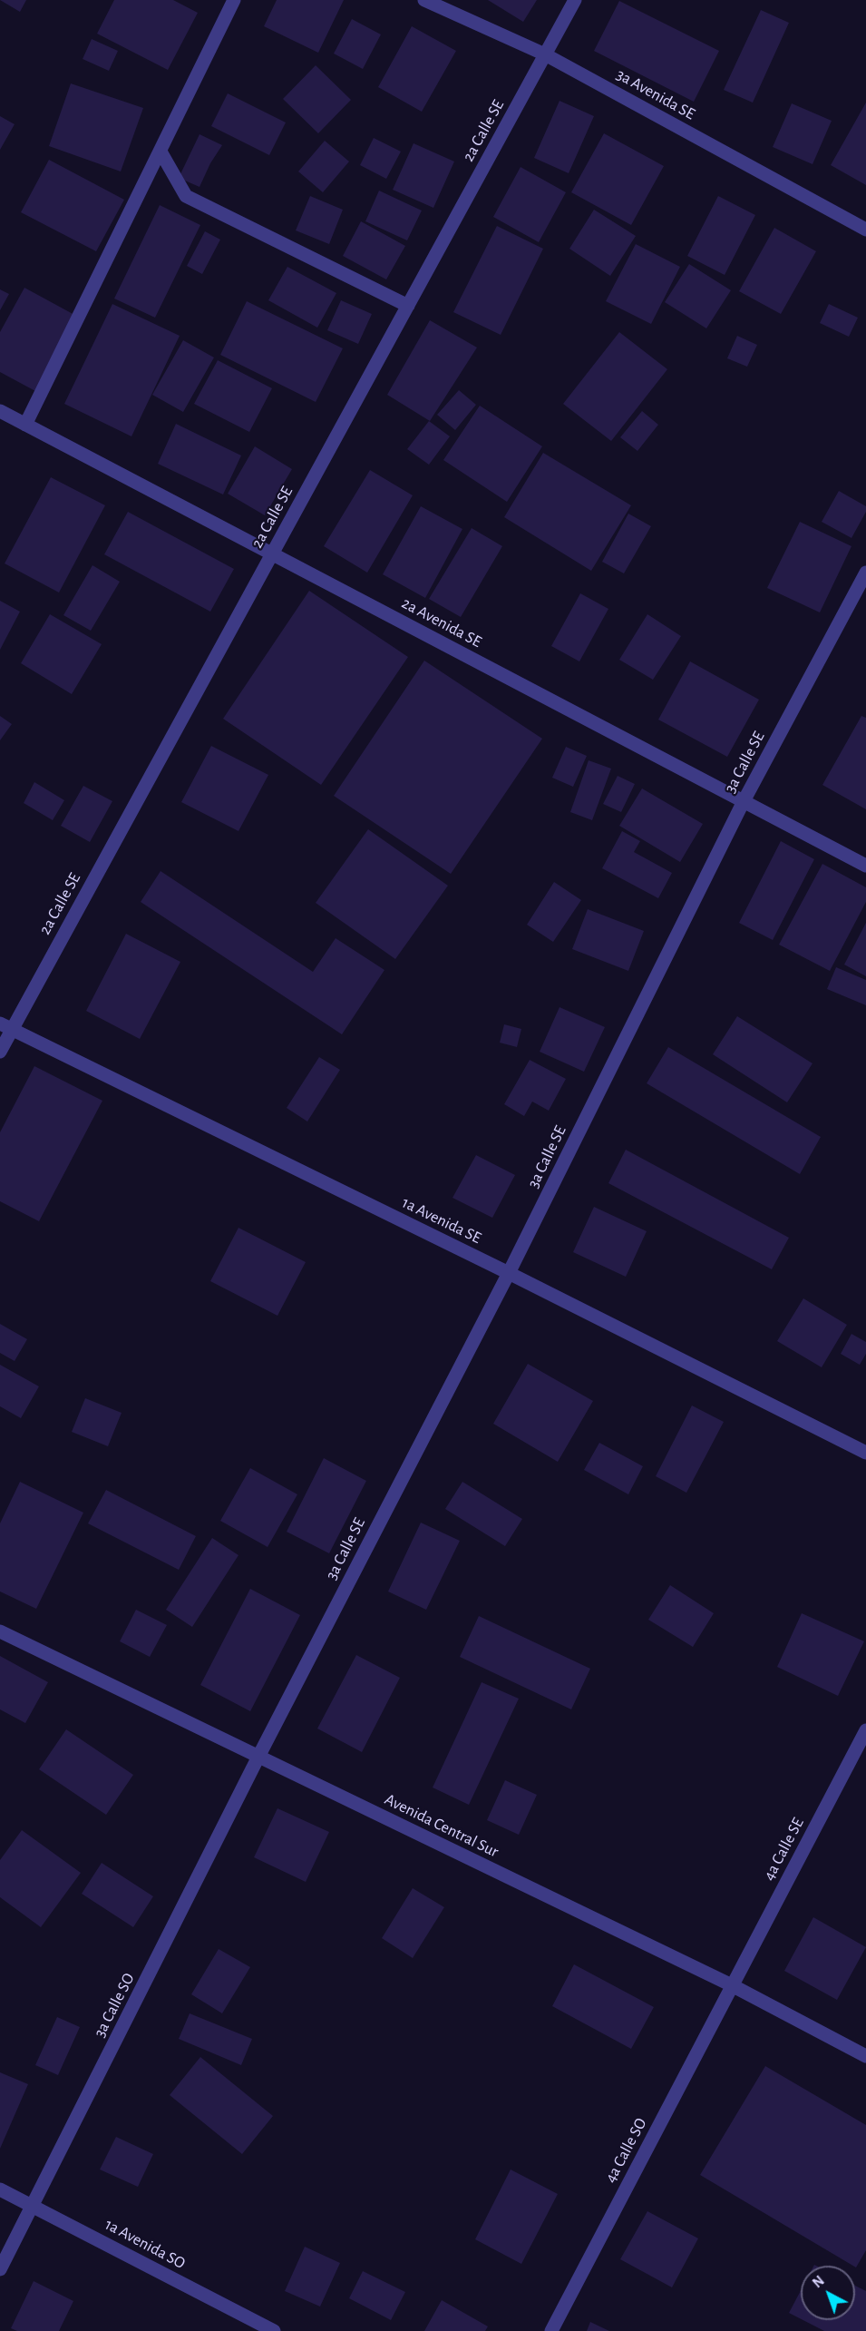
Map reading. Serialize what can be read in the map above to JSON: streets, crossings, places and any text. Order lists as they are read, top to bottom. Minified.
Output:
{"streets":{"street":["3a Avenida SE","2a Calle SE","2a Avenida SE","3a Calle SE","1a Avenida SE","Avenida Central Sur","4a Calle SE","3a Calle SO","4a Calle SO","1a Avenida SO"]},"crossings":[["3a Avenida SE","2a Calle SE"],["2a Calle SE","2a Avenida SE"],["2a Calle SE","1a Avenida SE"],["2a Avenida SE","3a Calle SE"],["3a Calle SE","1a Avenida SE"],["3a Calle SE","Avenida Central Sur"],["3a Calle SE","3a Calle SO"],["Avenida Central Sur","4a Calle SE"],["Avenida Central Sur","3a Calle SO"],["Avenida Central Sur","4a Calle SO"],["4a Calle SE","4a Calle SO"],["3a Calle SO","1a Avenida SO"]],"north":"top left"}
